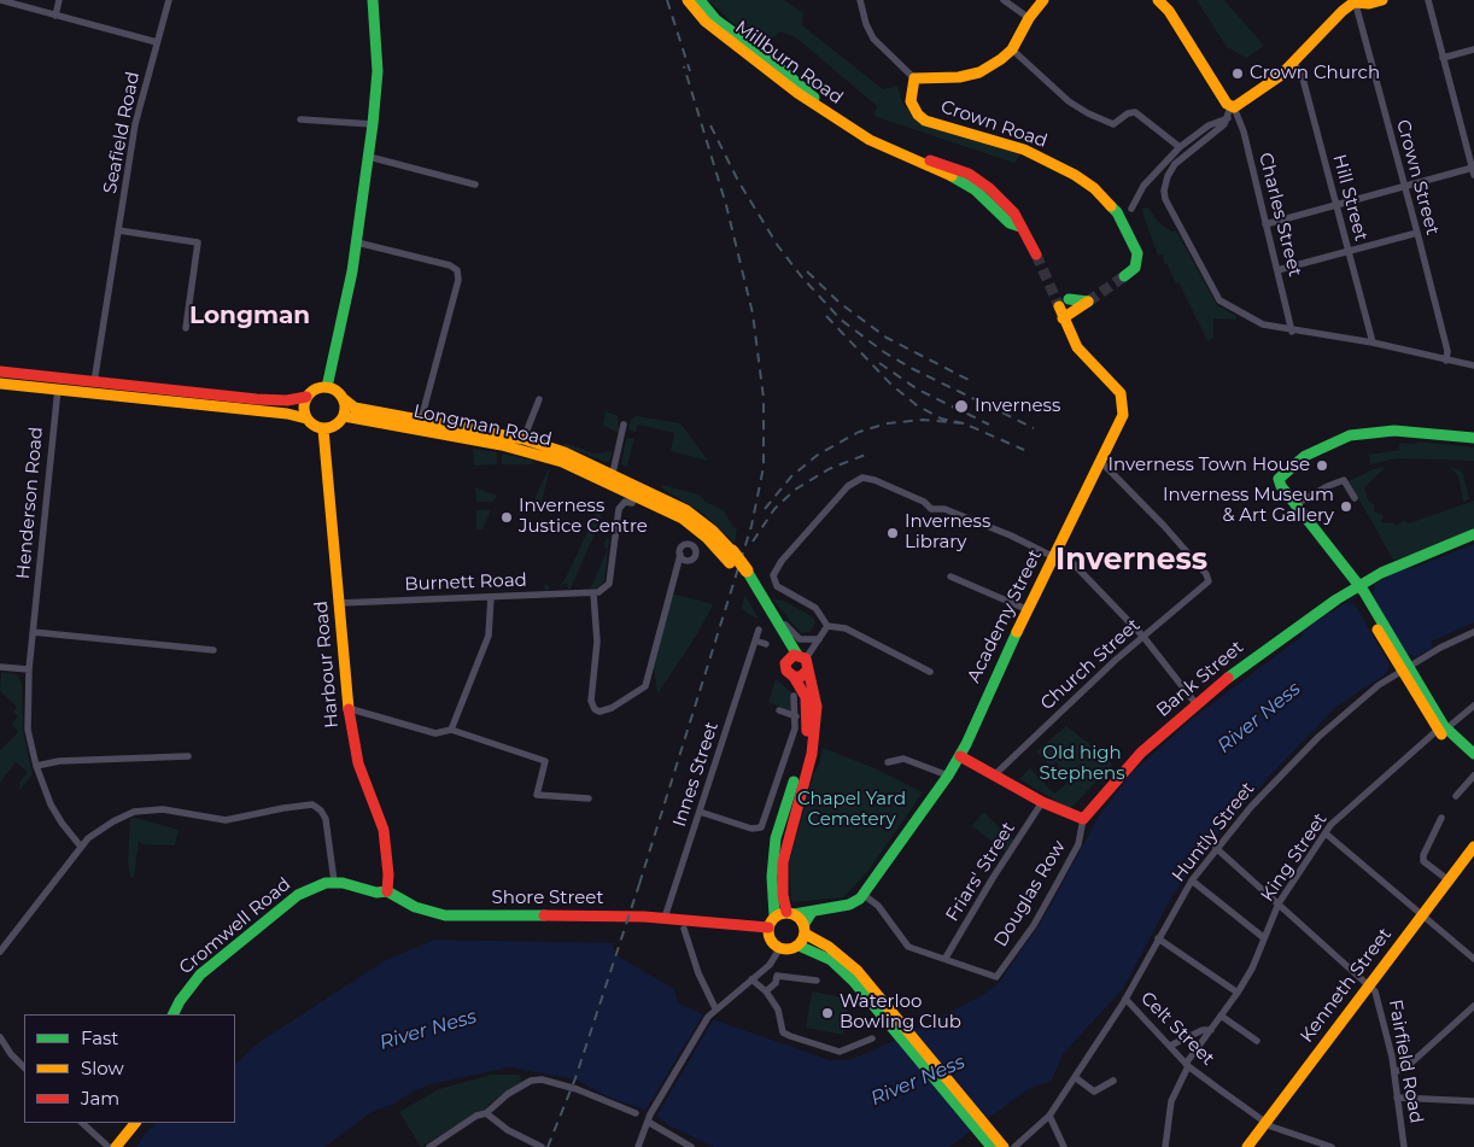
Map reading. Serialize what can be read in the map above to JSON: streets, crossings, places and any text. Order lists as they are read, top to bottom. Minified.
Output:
{"streets":{"main road":["Millburn Road","Crown Road","Longman Road","Academy Street","Harbour Road","Bank Street","Shore Street","Cromwell Road","Kenneth Street"],"street":["Seafield Road","Crown Street","Hill Street","Charles Street","Henderson Road","Burnett Road","Church Street","Innes Street","Huntly Street","King Street","Friars' Street","Douglas Row","Celt Street","Fairfield Road"]},"crossings":[["Longman Road","Harbour Road"],["Burnett Road","Harbour Road"],["Academy Street","Church Street"],["Academy Street","Shore Street"],["Harbour Road","Shore Street"],["Bank Street","Douglas Row"],["Innes Street","Shore Street"],["Huntly Street","Celt Street"],["King Street","Celt Street"],["Friars' Street","Douglas Row"],["Shore Street","Cromwell Road"],["Kenneth Street","Celt Street"],["Kenneth Street","Fairfield Road"]],"districts":["Longman","Inverness"],"water":["River Ness"],"parks":["Old high Stephens","Chapel Yard Cemetery"],"places":["Crown Church","Inverness","Inverness Town House","Inverness Museum & Art Gallery","Inverness Justice Centre","Inverness Library","Waterloo Bowling Club"],"legend":["Fast","Slow","Jam"]}
